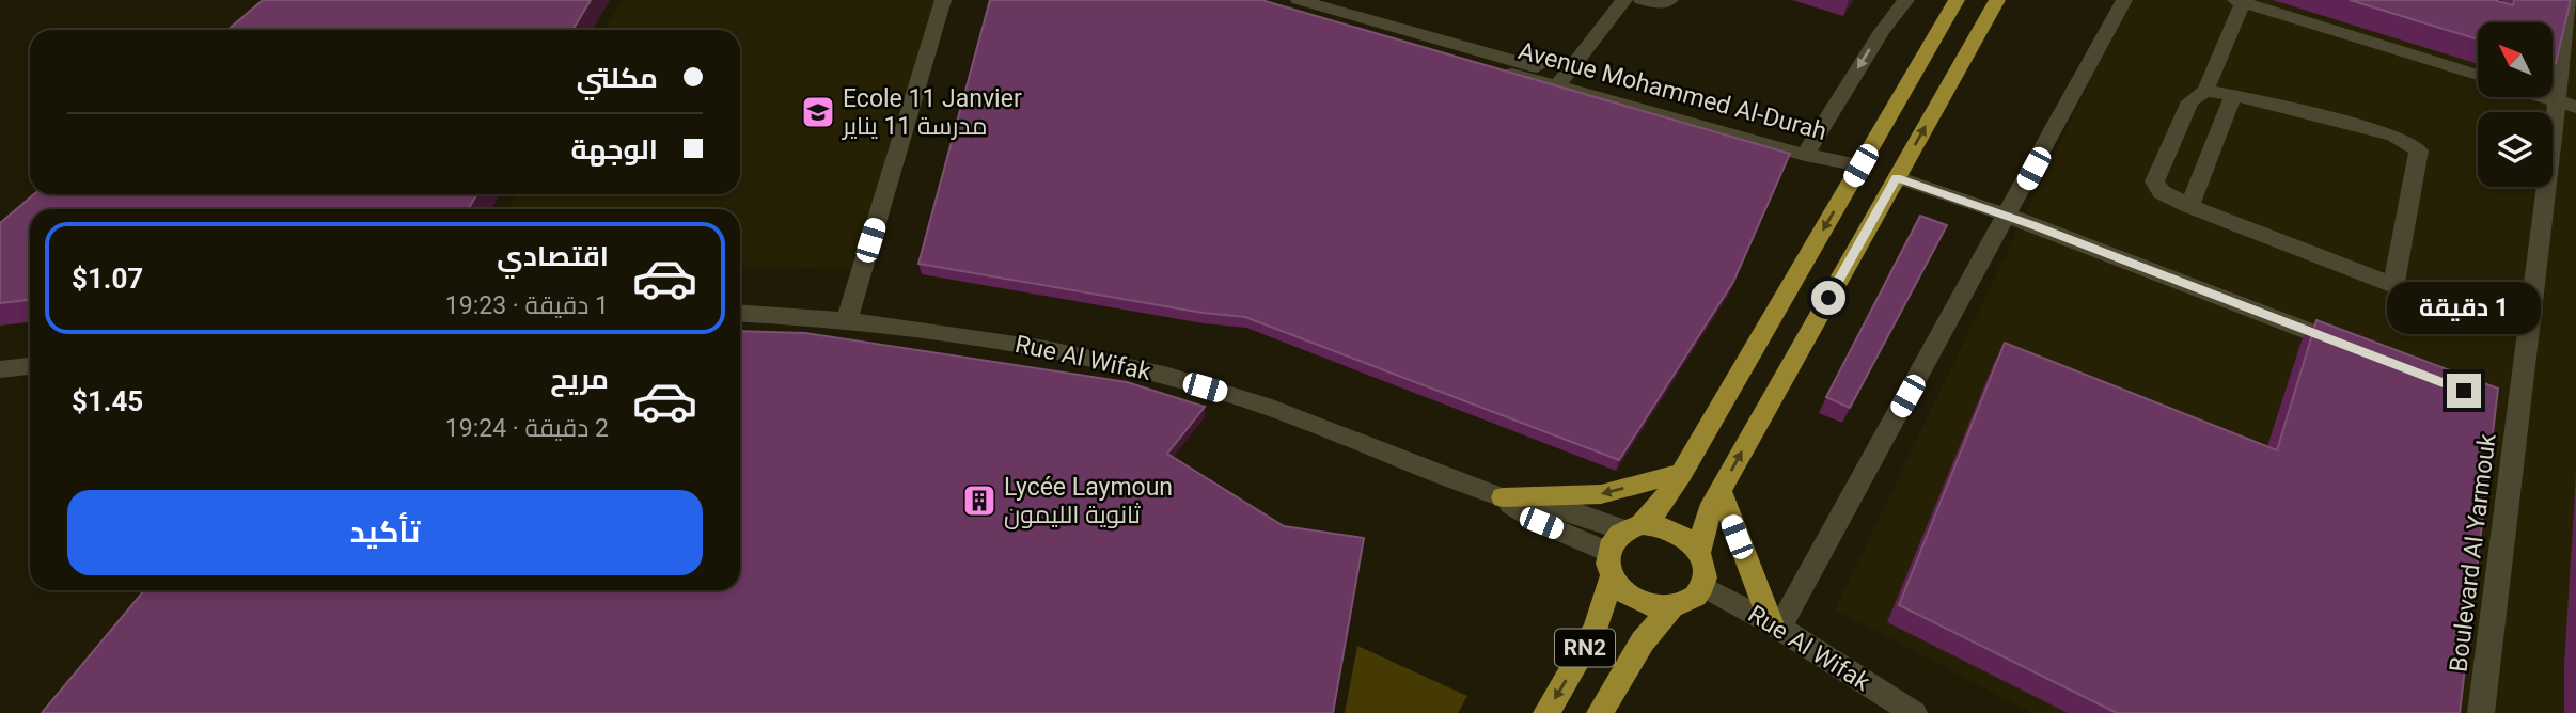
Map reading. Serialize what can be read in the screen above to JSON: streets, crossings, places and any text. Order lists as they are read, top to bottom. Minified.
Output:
{"streets":{"highway":["RN2"],"street":["Avenue Mohammed Al-Durah","Rue Al Wifak","Boulevard Al Yarmouk"]},"crossings":[["Avenue Mohammed Al-Durah","RN2"],["Rue Al Wifak","RN2"]],"places":{"school or university":["Ecole 11 Janvier مدرسة 11 يناير"],"building":["Lycée Laymoun ثانوية الليمون"]},"north":"top left","page":{"banner":["مكلتي","الوجهة"],"list":[{"name":"اقتصادي","note":"1 دقيقة · 19:23","value":"$1.07"},{"name":"مريح","note":"2 دقيقة · 19:24","value":"$1.45"}],"bubble":"1 دقيقة","buttons":"تأكيد"}}
